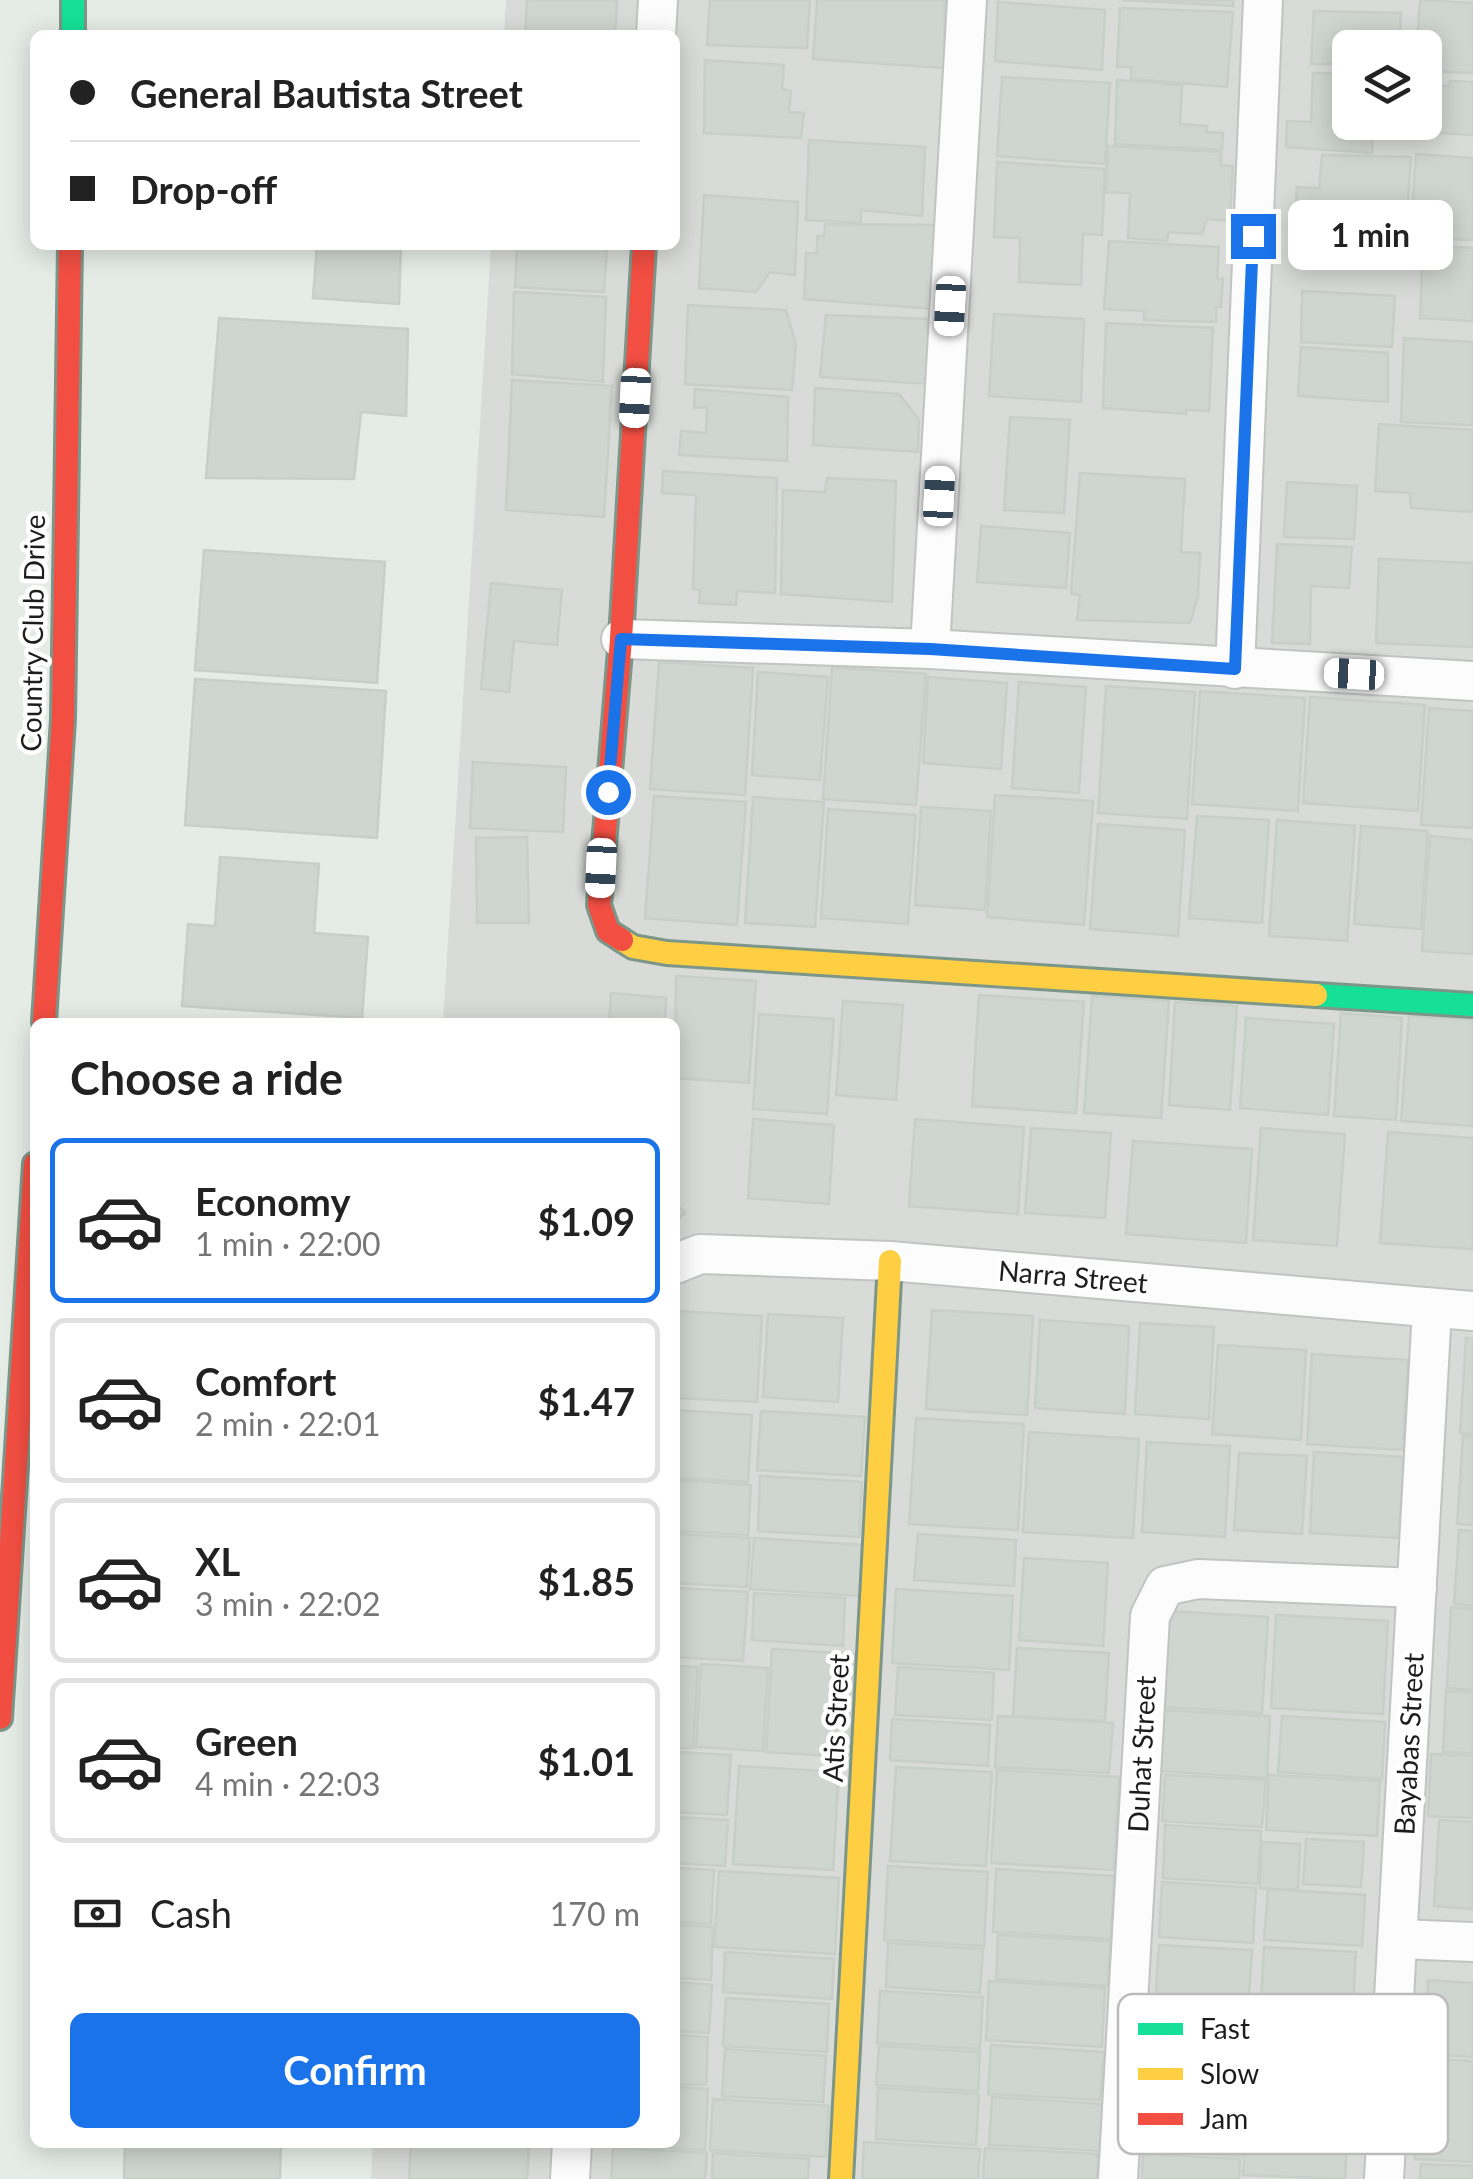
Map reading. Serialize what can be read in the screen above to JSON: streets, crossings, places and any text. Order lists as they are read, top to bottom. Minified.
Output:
{"streets":{"street":["Country Club Drive","Narra Street","Atis Street","Bayabas Street","Duhat Street"]},"crossings":[["Narra Street","Atis Street"],["Narra Street","Bayabas Street"],["Bayabas Street","Duhat Street"]],"legend":["Fast","Slow","Jam"],"page":{"banner":["General Bautista Street","Drop-off"],"bubble":"1 min","heading":"Choose a ride","list":[{"name":"Economy","note":"1 min · 22:00","value":"$1.09"},{"name":"Comfort","note":"2 min · 22:01","value":"$1.47"},{"name":"XL","note":"3 min · 22:02","value":"$1.85"},{"name":"Green","note":"4 min · 22:03","value":"$1.01"}],"pay":["Cash","170 m"],"buttons":"Confirm"}}
